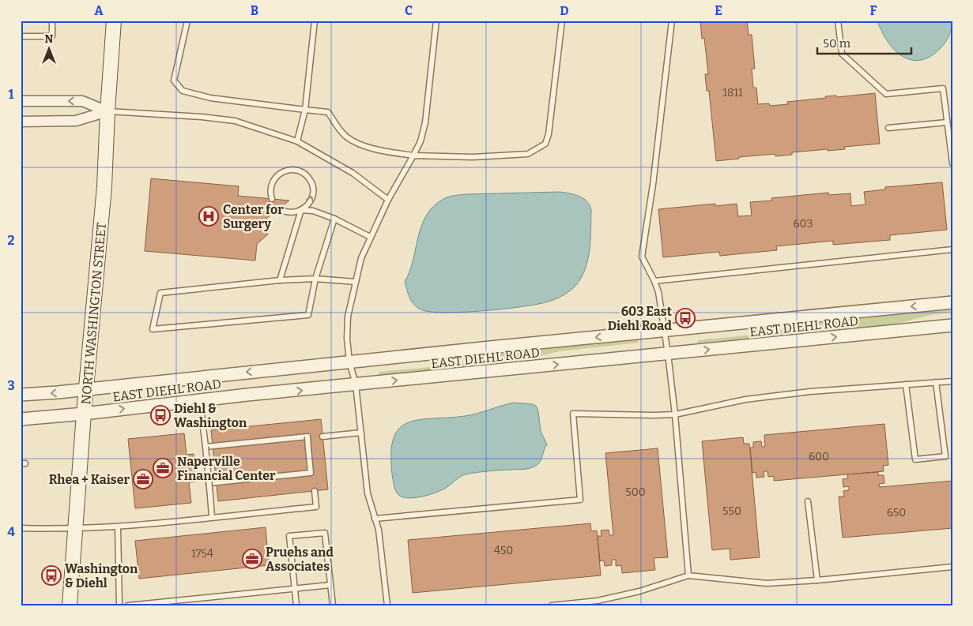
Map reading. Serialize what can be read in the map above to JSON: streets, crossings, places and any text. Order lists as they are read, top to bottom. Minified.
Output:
{"streets":{"main road":["NORTH WASHINGTON STREET"],"street":["EAST DIEHL ROAD"]},"crossings":[["NORTH WASHINGTON STREET","EAST DIEHL ROAD"]],"places":{"hospital":["Center for Surgery"],"bus stop":["603 East Diehl Road","Diehl & Washington","Washington & Diehl"],"office":["Naperville Financial Center","Rhea + Kaiser","Pruehs and Associates"]},"house_numbers":["1811","603","600","500","550","650","450","1754"],"scale_bar":"50 m","north":"top","grid":{"columns":["A","B","C","D","E","F"],"rows":["1","2","3","4"]}}
